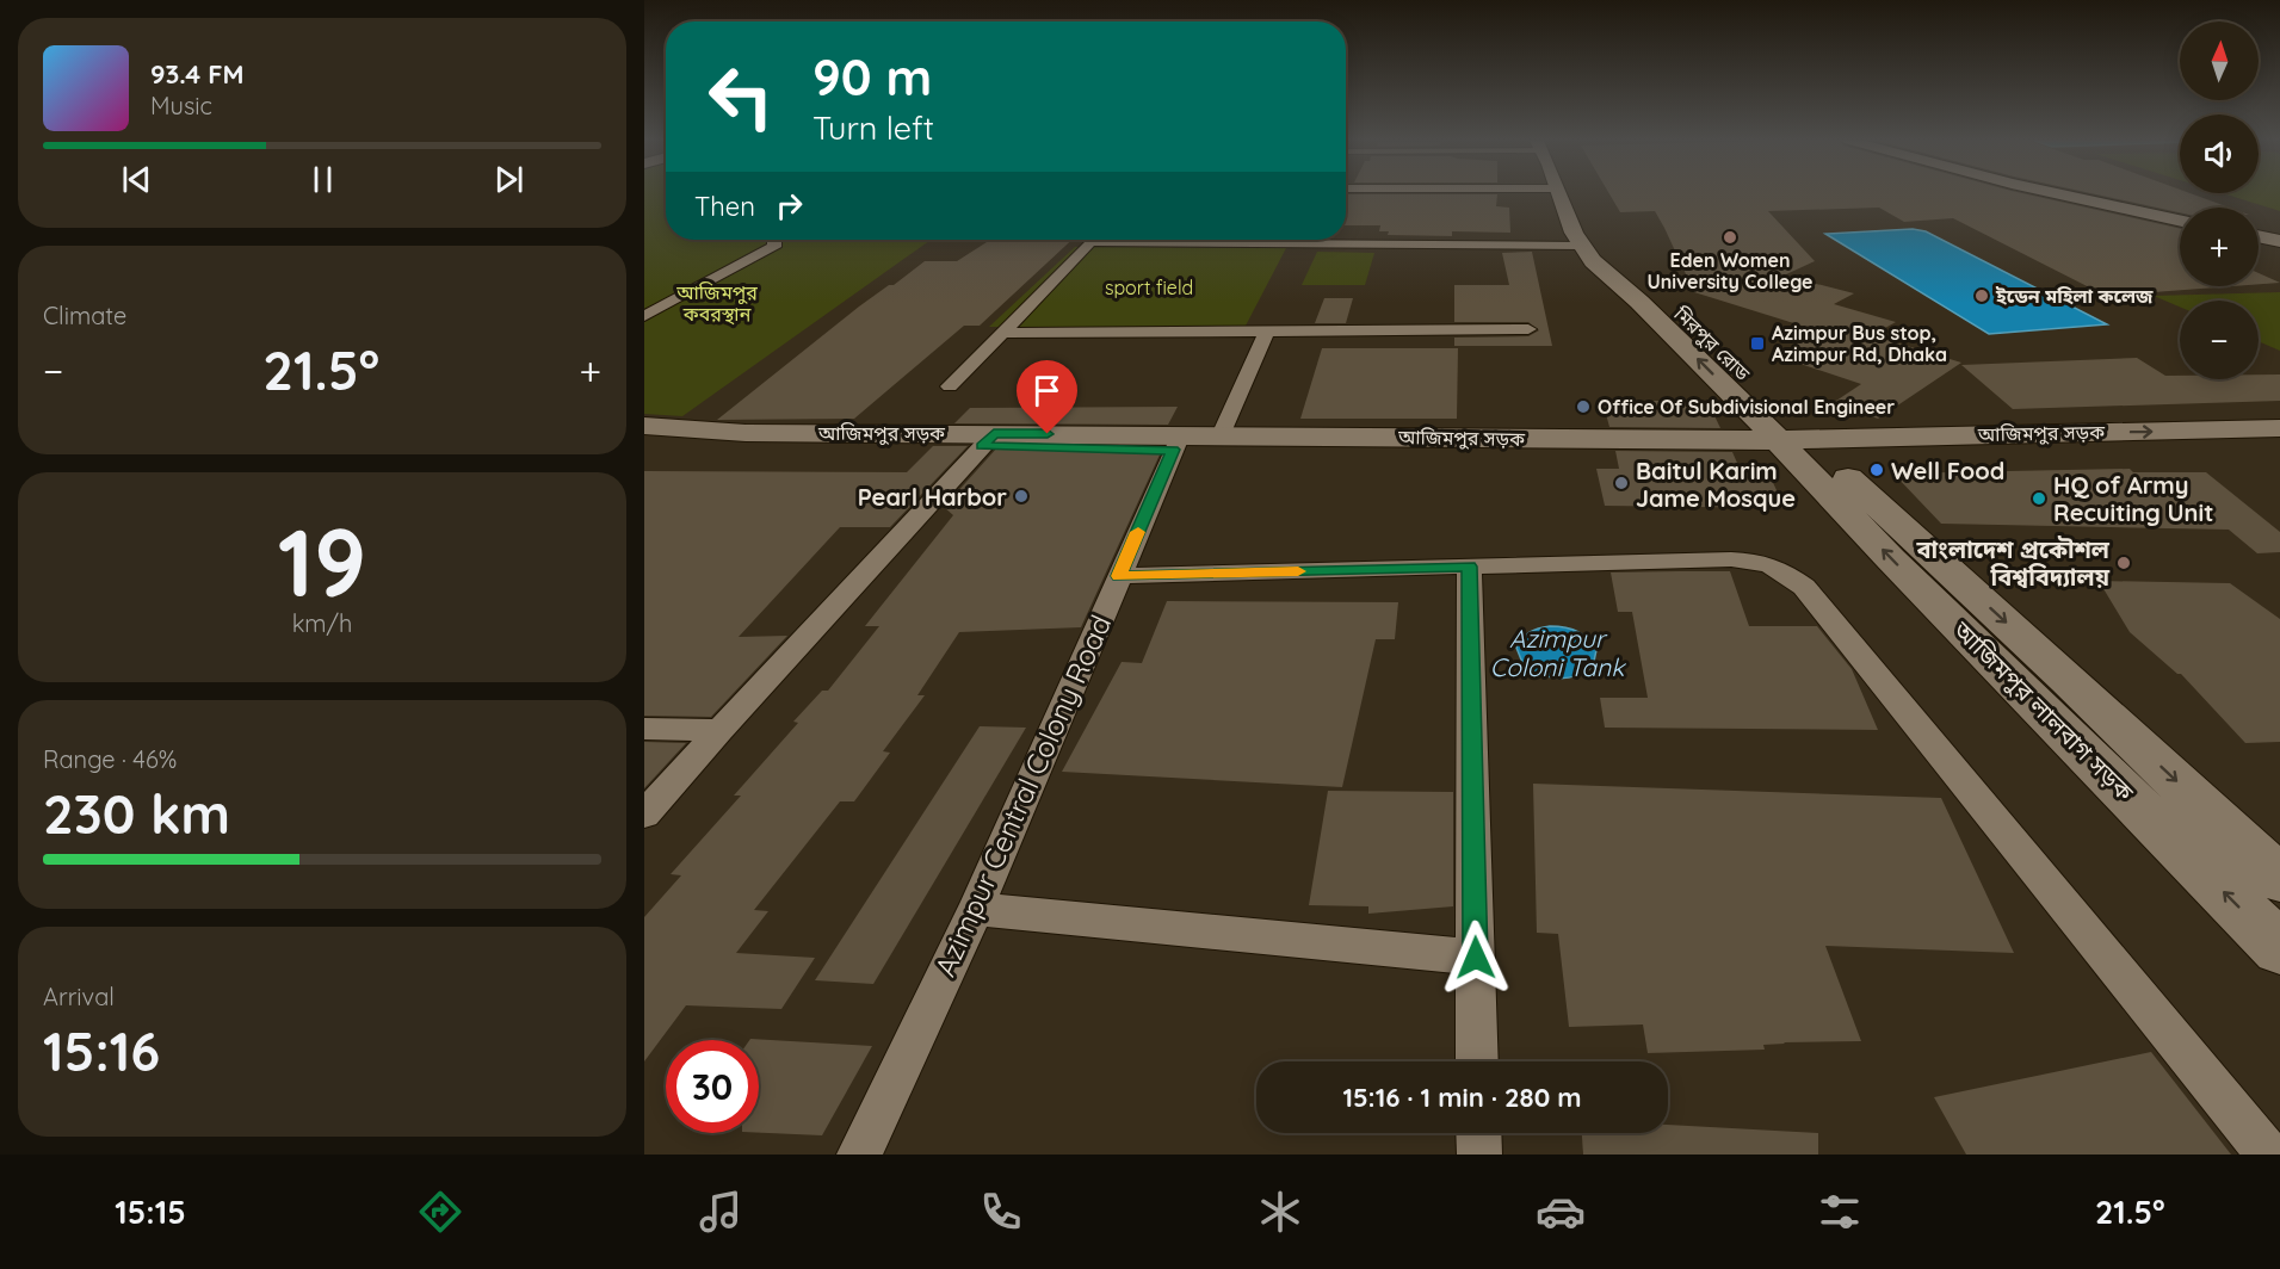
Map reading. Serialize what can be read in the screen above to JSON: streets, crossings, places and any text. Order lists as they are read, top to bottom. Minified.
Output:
{"streets":{"main road":["মিরপুর রোড","আজিমপুর সড়ক","আজিমপুর লালবাগ সড়ক"],"street":["Azimpur Central Colony Road"]},"crossings":[["মিরপুর রোড","আজিমপুর সড়ক"],["মিরপুর রোড","আজিমপুর লালবাগ সড়ক"],["আজিমপুর সড়ক","আজিমপুর লালবাগ সড়ক"],["আজিমপুর সড়ক","Azimpur Central Colony Road"]],"water":["Azimpur Coloni Tank"],"parks":["sport field","আজিমপুর কবরস্থান"],"places":{"other":["Eden Women University College","ইডেন মহিলা কলেজ","Office Of Subdivisional Engineer","Well Food","Baitul Karim Jame Mosque","Pearl Harbor","HQ of Army Recuiting Unit","বাংলাদেশ প্রকৌশল বিশ্ববিদ্যালয়"],"transit":["Azimpur Bus stop, Azimpur Rd, Dhaka"]},"north":"top","page":{"map_buttons":["+","−"],"turn":["90 m","Turn left"],"song":["93.4 FM","Music"],"then":"Then","tile":["Climate",["19","km/h"],["Range · 46%","230 km"],["Arrival","15:16"]],"heat":["−","21.5°","+"],"limit":"30","trip":"15:16 · 1 min · 280 m","tabs":["15:15","21.5°"]}}
